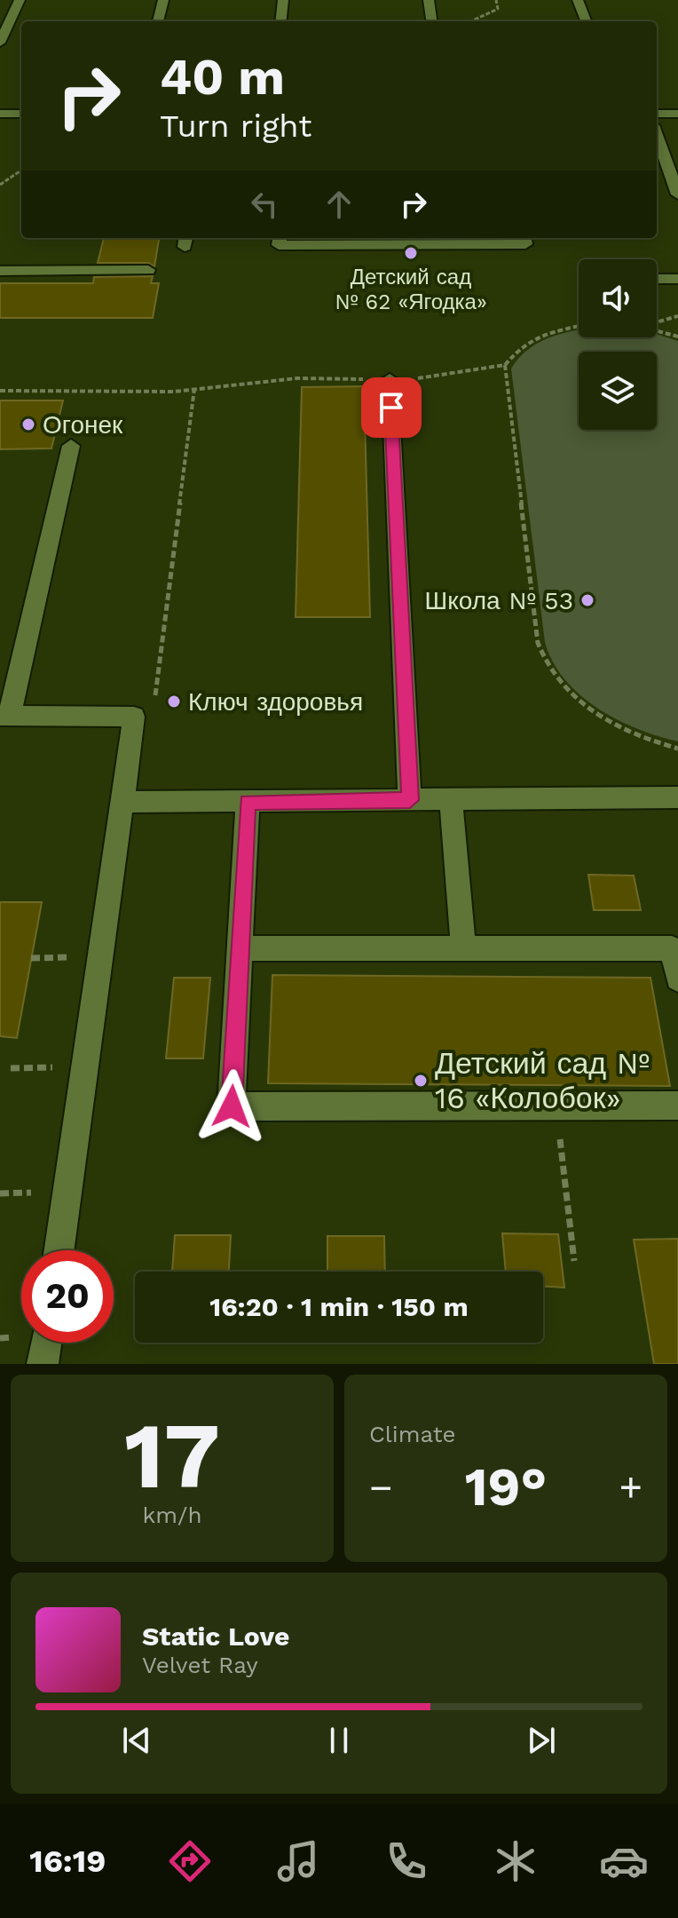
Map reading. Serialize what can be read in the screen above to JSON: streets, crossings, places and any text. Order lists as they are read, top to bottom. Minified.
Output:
{"places":["Детский сад № 62 «Ягодка»","Огонек","Школа № 53","Ключ здоровья","Детский сад № 16 «Колобок»"],"page":{"turn":["40 m","Turn right"],"limit":"20","trip":"16:20 · 1 min · 150 m","tile":[["17","km/h"],"Climate"],"heat":["−","19°","+"],"song":["Static Love","Velvet Ray"],"tabs":"16:19"}}
